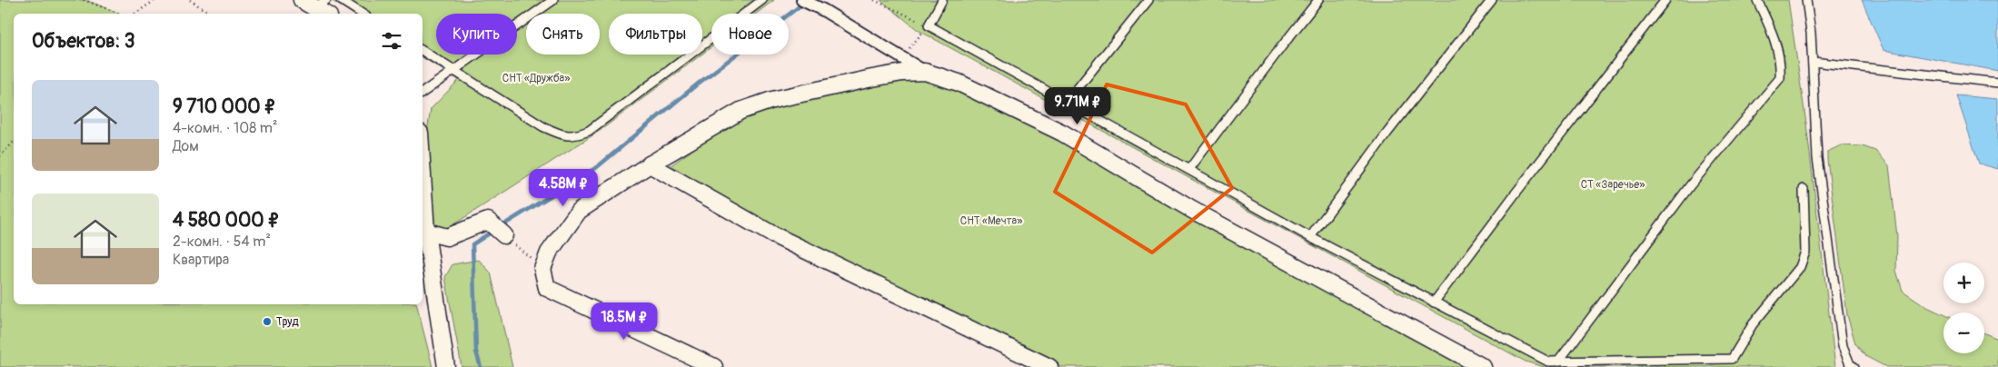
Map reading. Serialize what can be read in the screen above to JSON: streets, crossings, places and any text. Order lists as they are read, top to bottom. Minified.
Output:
{"parks":["СНТ «Дружба»","СТ «Заречье»","СНТ «Мечта»"],"places":["Труд"],"page":{"chip":["Купить","Снять","Фильтры","Новое"],"heading":"Объектов: 3","list":[{"name":"9 710 000 ₽","note":"4-комн. · 108 m² · Дом"},{"name":"4 580 000 ₽","note":"2-комн. · 54 m² · Квартира"}],"price":["9.71M ₽","4.58M ₽","18.5M ₽"],"map_buttons":["+","−"]}}
